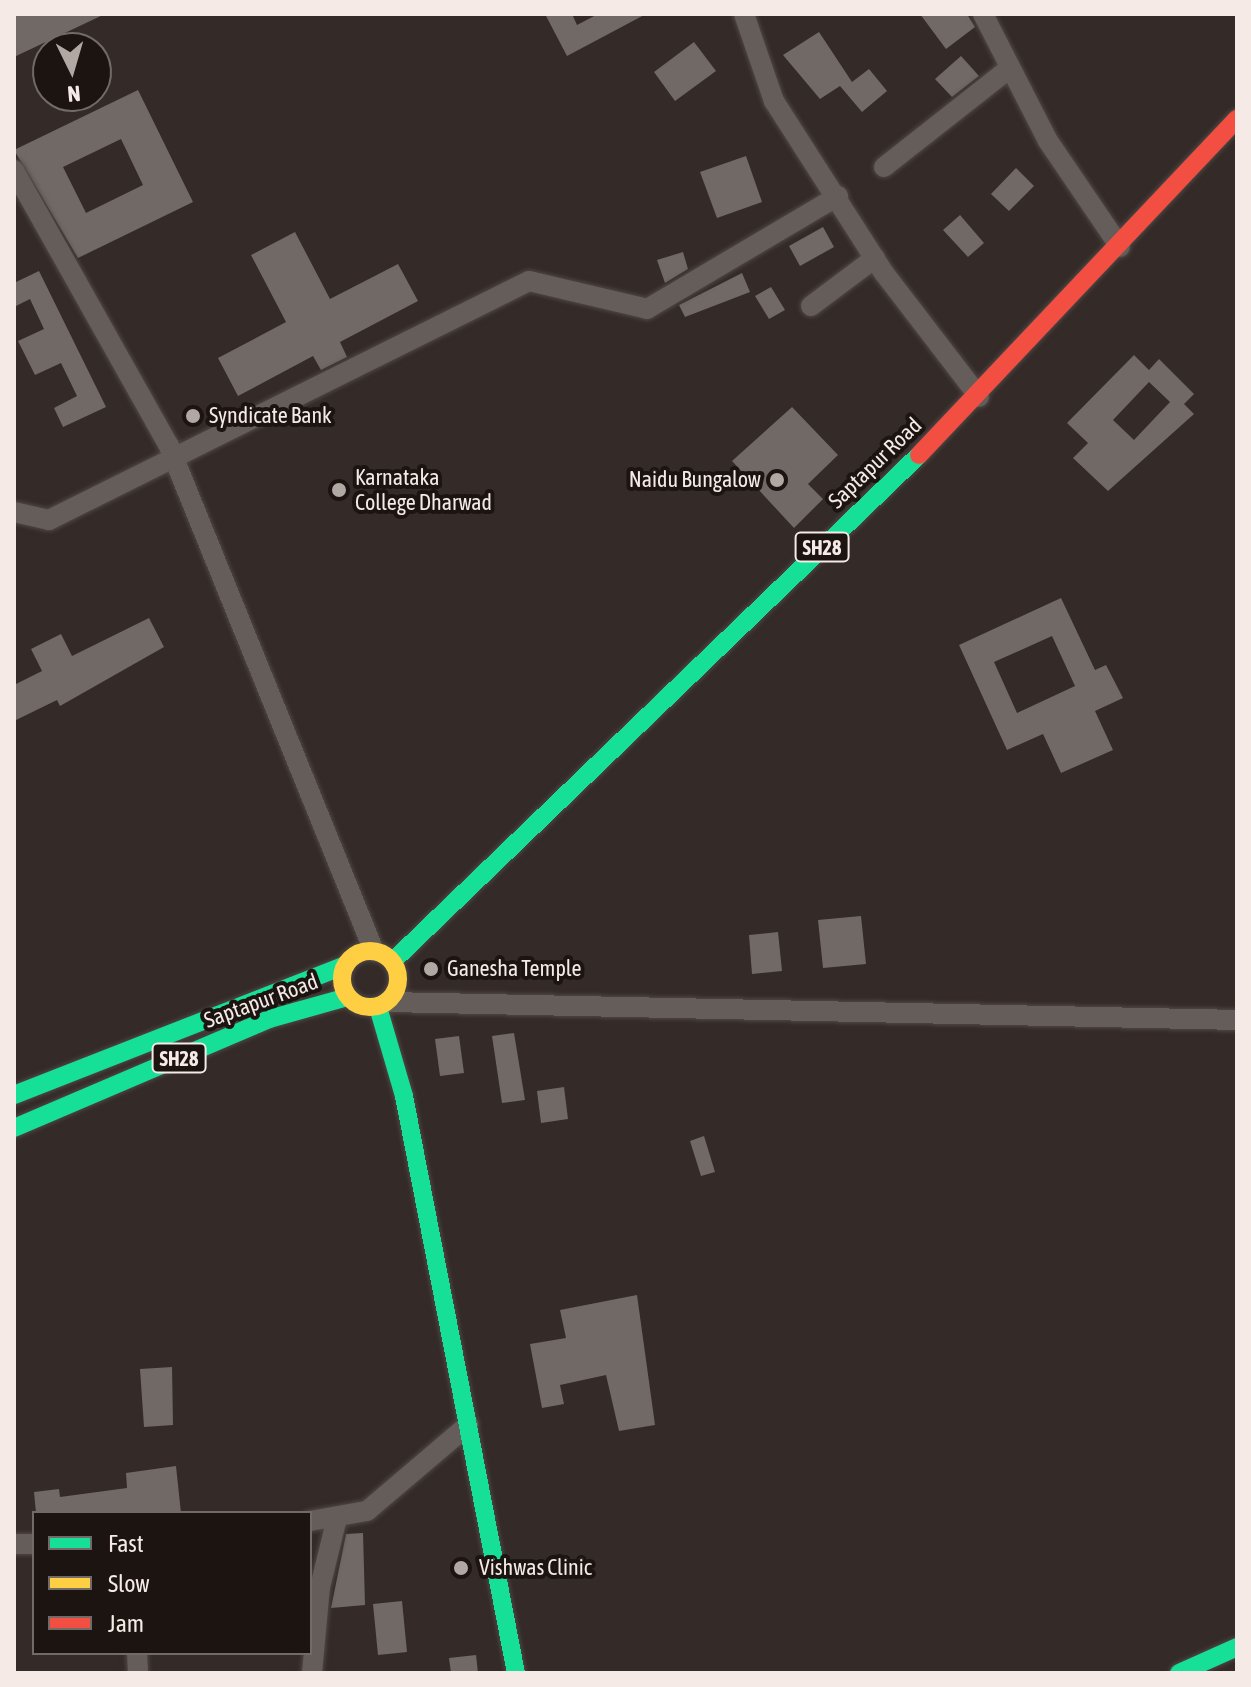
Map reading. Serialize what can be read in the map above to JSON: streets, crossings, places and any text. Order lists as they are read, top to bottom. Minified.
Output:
{"streets":{"main road":["Saptapur Road","SH28"]},"places":["Syndicate Bank","Naidu Bungalow","Karnataka College Dharwad","Ganesha Temple","Vishwas Clinic"],"legend":["Fast","Slow","Jam"],"north":"bottom"}
